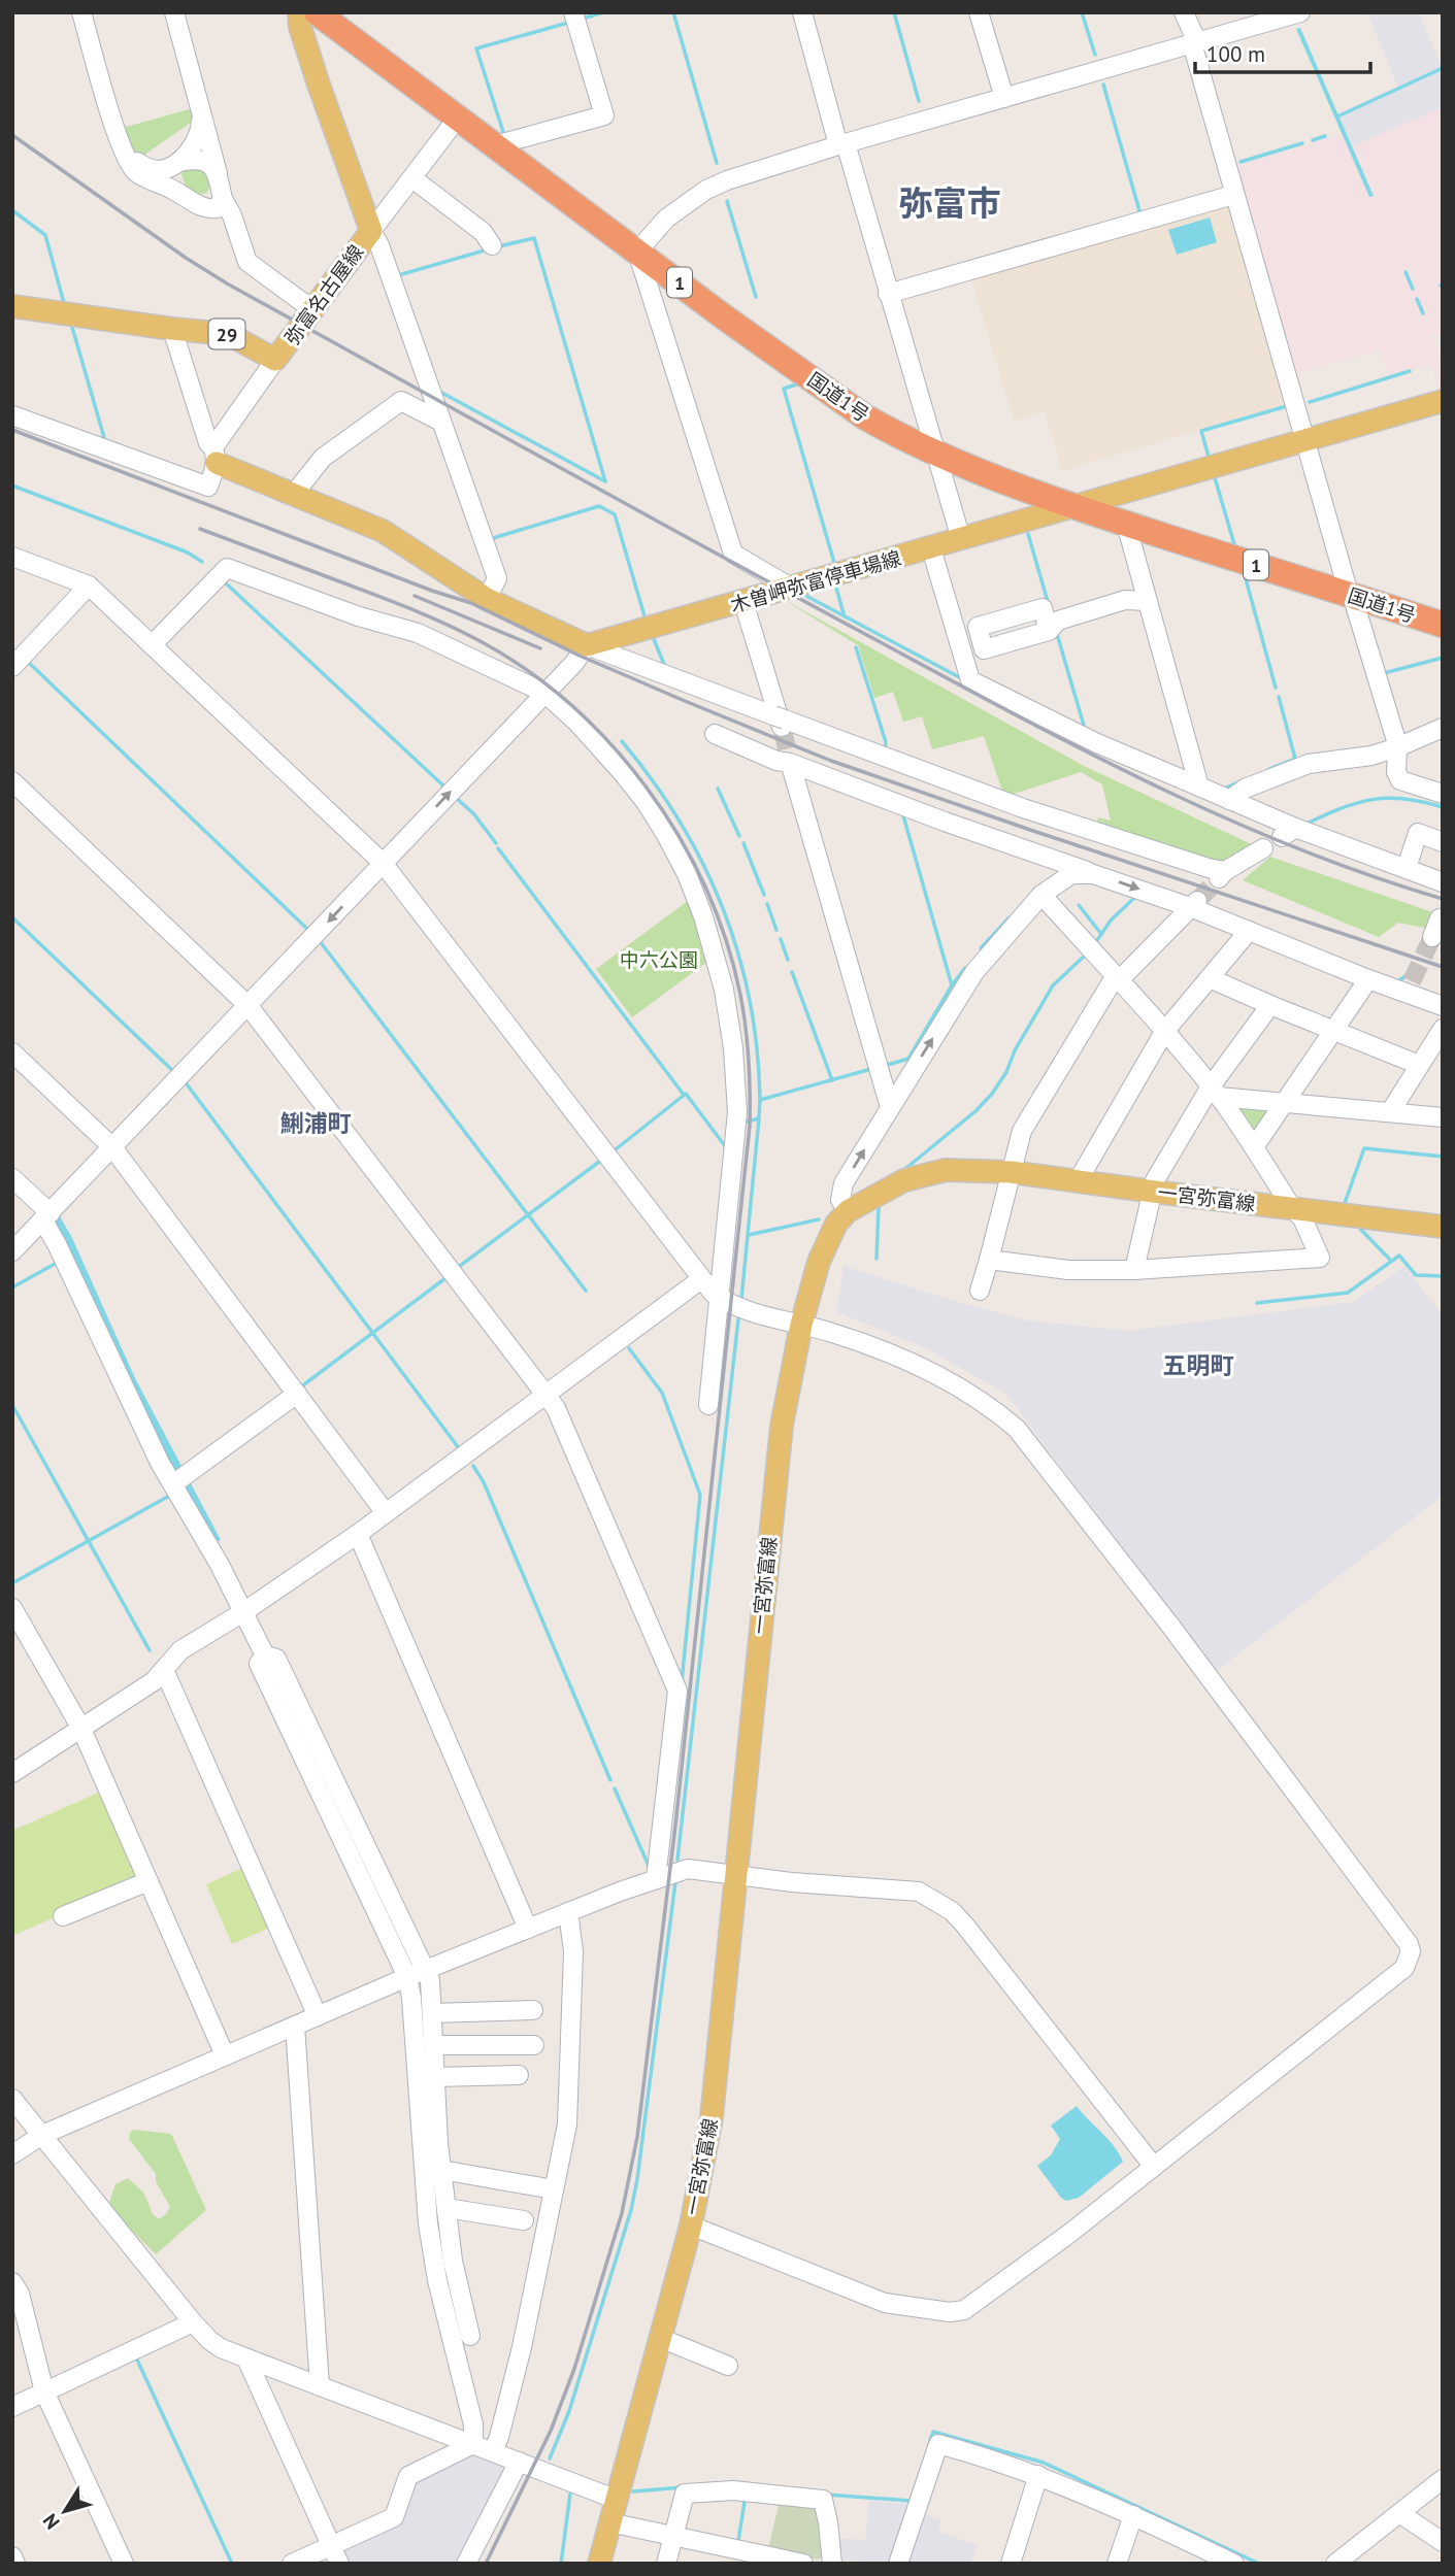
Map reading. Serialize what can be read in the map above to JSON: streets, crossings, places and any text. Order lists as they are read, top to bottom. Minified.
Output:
{"streets":{"highway":["1","国道1号"],"main road":["弥富名古屋線","29","木曽岬弥富停車場線","一宮弥富線"]},"crossings":[["国道1号","木曽岬弥富停車場線"]],"districts":["弥富市","鯏浦町","五明町"],"parks":["中六公園"],"scale_bar":"100 m","north":"bottom left"}
